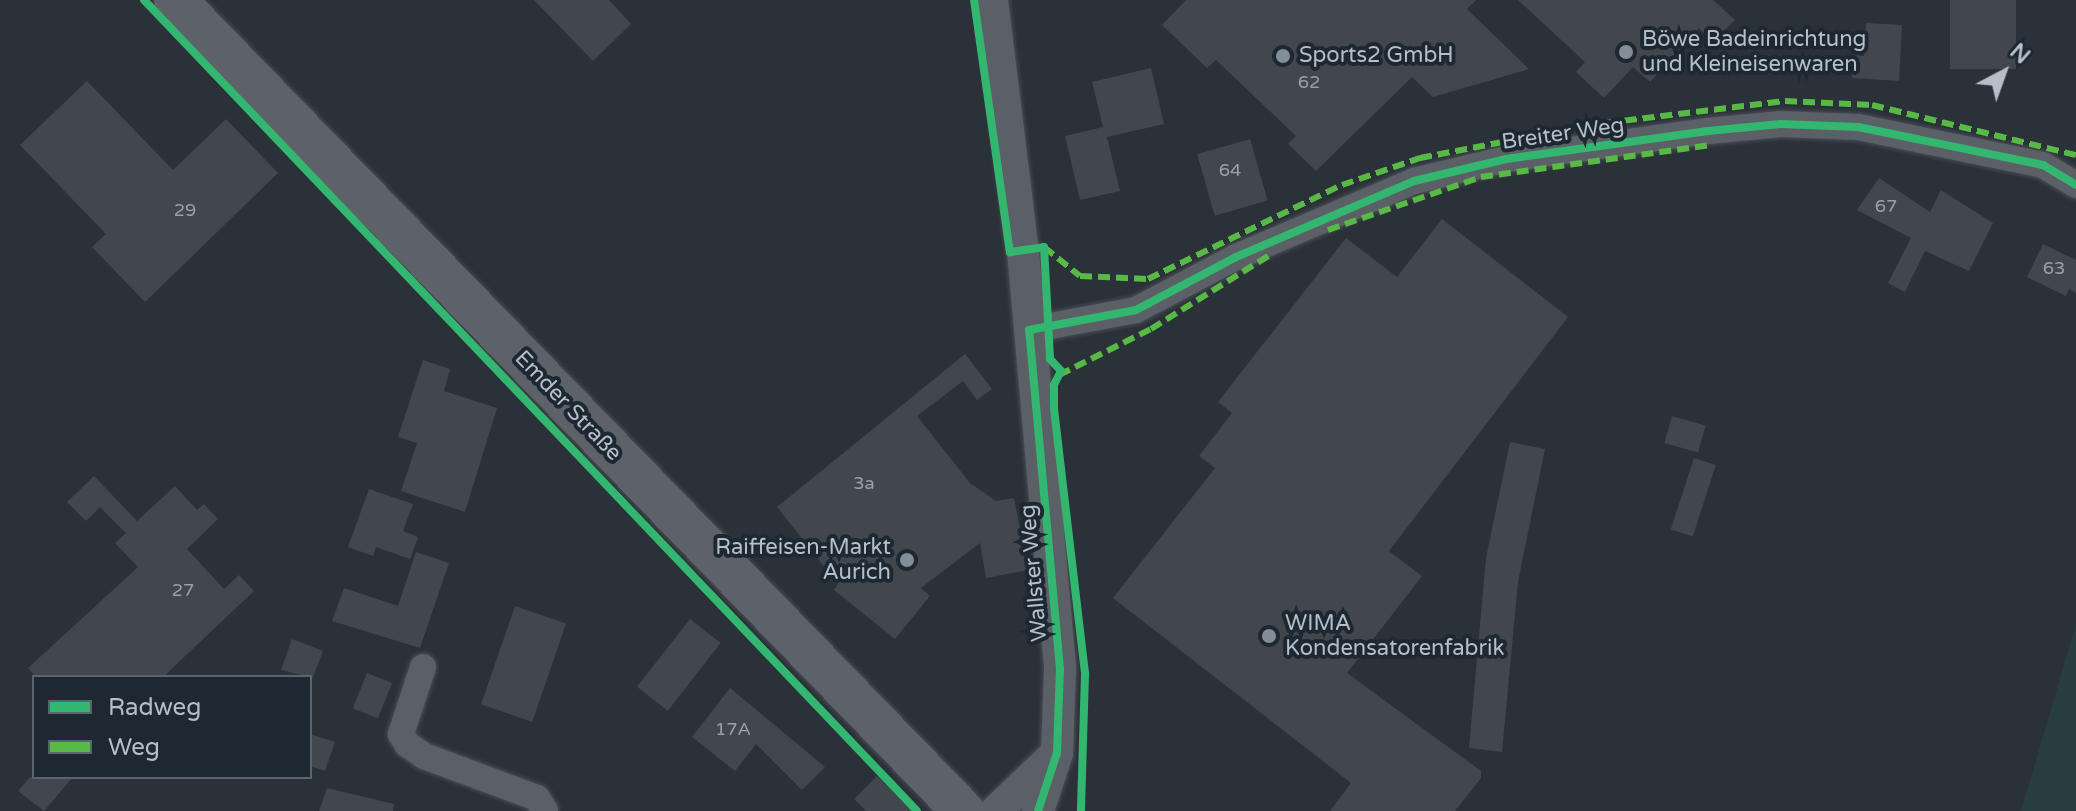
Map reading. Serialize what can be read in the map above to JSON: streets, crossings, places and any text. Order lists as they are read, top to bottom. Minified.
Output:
{"streets":{"main road":["Emder Straße"],"street":["Breiter Weg","Wallster Weg"]},"crossings":[["Breiter Weg","Wallster Weg"]],"places":["Böwe Badeinrichtung und Kleineisenwaren","Sports2 GmbH","Raiffeisen-Markt Aurich","WIMA Kondensatorenfabrik"],"house_numbers":["62","64","67","29","63","3a","27","17A"],"legend":["Radweg","Weg"],"north":"top right"}
